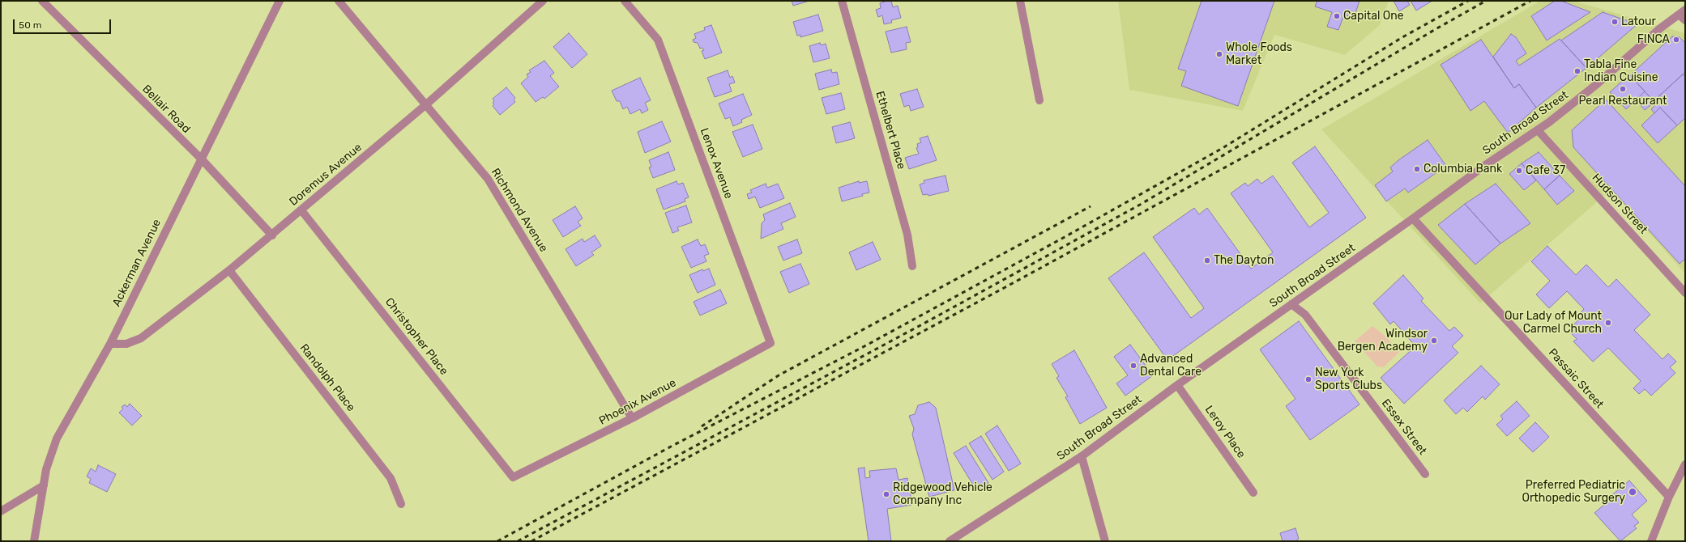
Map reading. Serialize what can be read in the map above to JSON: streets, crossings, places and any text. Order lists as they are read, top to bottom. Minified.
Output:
{"streets":{"street":["Bellair Road","South Broad Street","Ethelbert Place","Lenox Avenue","Doremus Avenue","Hudson Street","Richmond Avenue","Ackerman Avenue","Christopher Place","Randolph Place","Passaic Street","Phoenix Avenue","Essex Street","Leroy Place"]},"crossings":[["Bellair Road","Doremus Avenue"],["Bellair Road","Ackerman Avenue"],["South Broad Street","Hudson Street"],["South Broad Street","Passaic Street"],["South Broad Street","Essex Street"],["South Broad Street","Leroy Place"],["Lenox Avenue","Phoenix Avenue"],["Doremus Avenue","Richmond Avenue"],["Doremus Avenue","Ackerman Avenue"],["Doremus Avenue","Christopher Place"],["Doremus Avenue","Randolph Place"],["Richmond Avenue","Phoenix Avenue"],["Christopher Place","Phoenix Avenue"]],"places":["Capital One","Latour","FINCA","Whole Foods Market","Tabla Fine Indian Cuisine","Pearl Restaurant","Columbia Bank","Cafe 37","The Dayton","Our Lady of Mount Carmel Church","Windsor Bergen Academy","Advanced Dental Care","New York Sports Clubs","Preferred Pediatric Orthopedic Surgery","Ridgewood Vehicle Company Inc"],"scale_bar":"50 m"}
